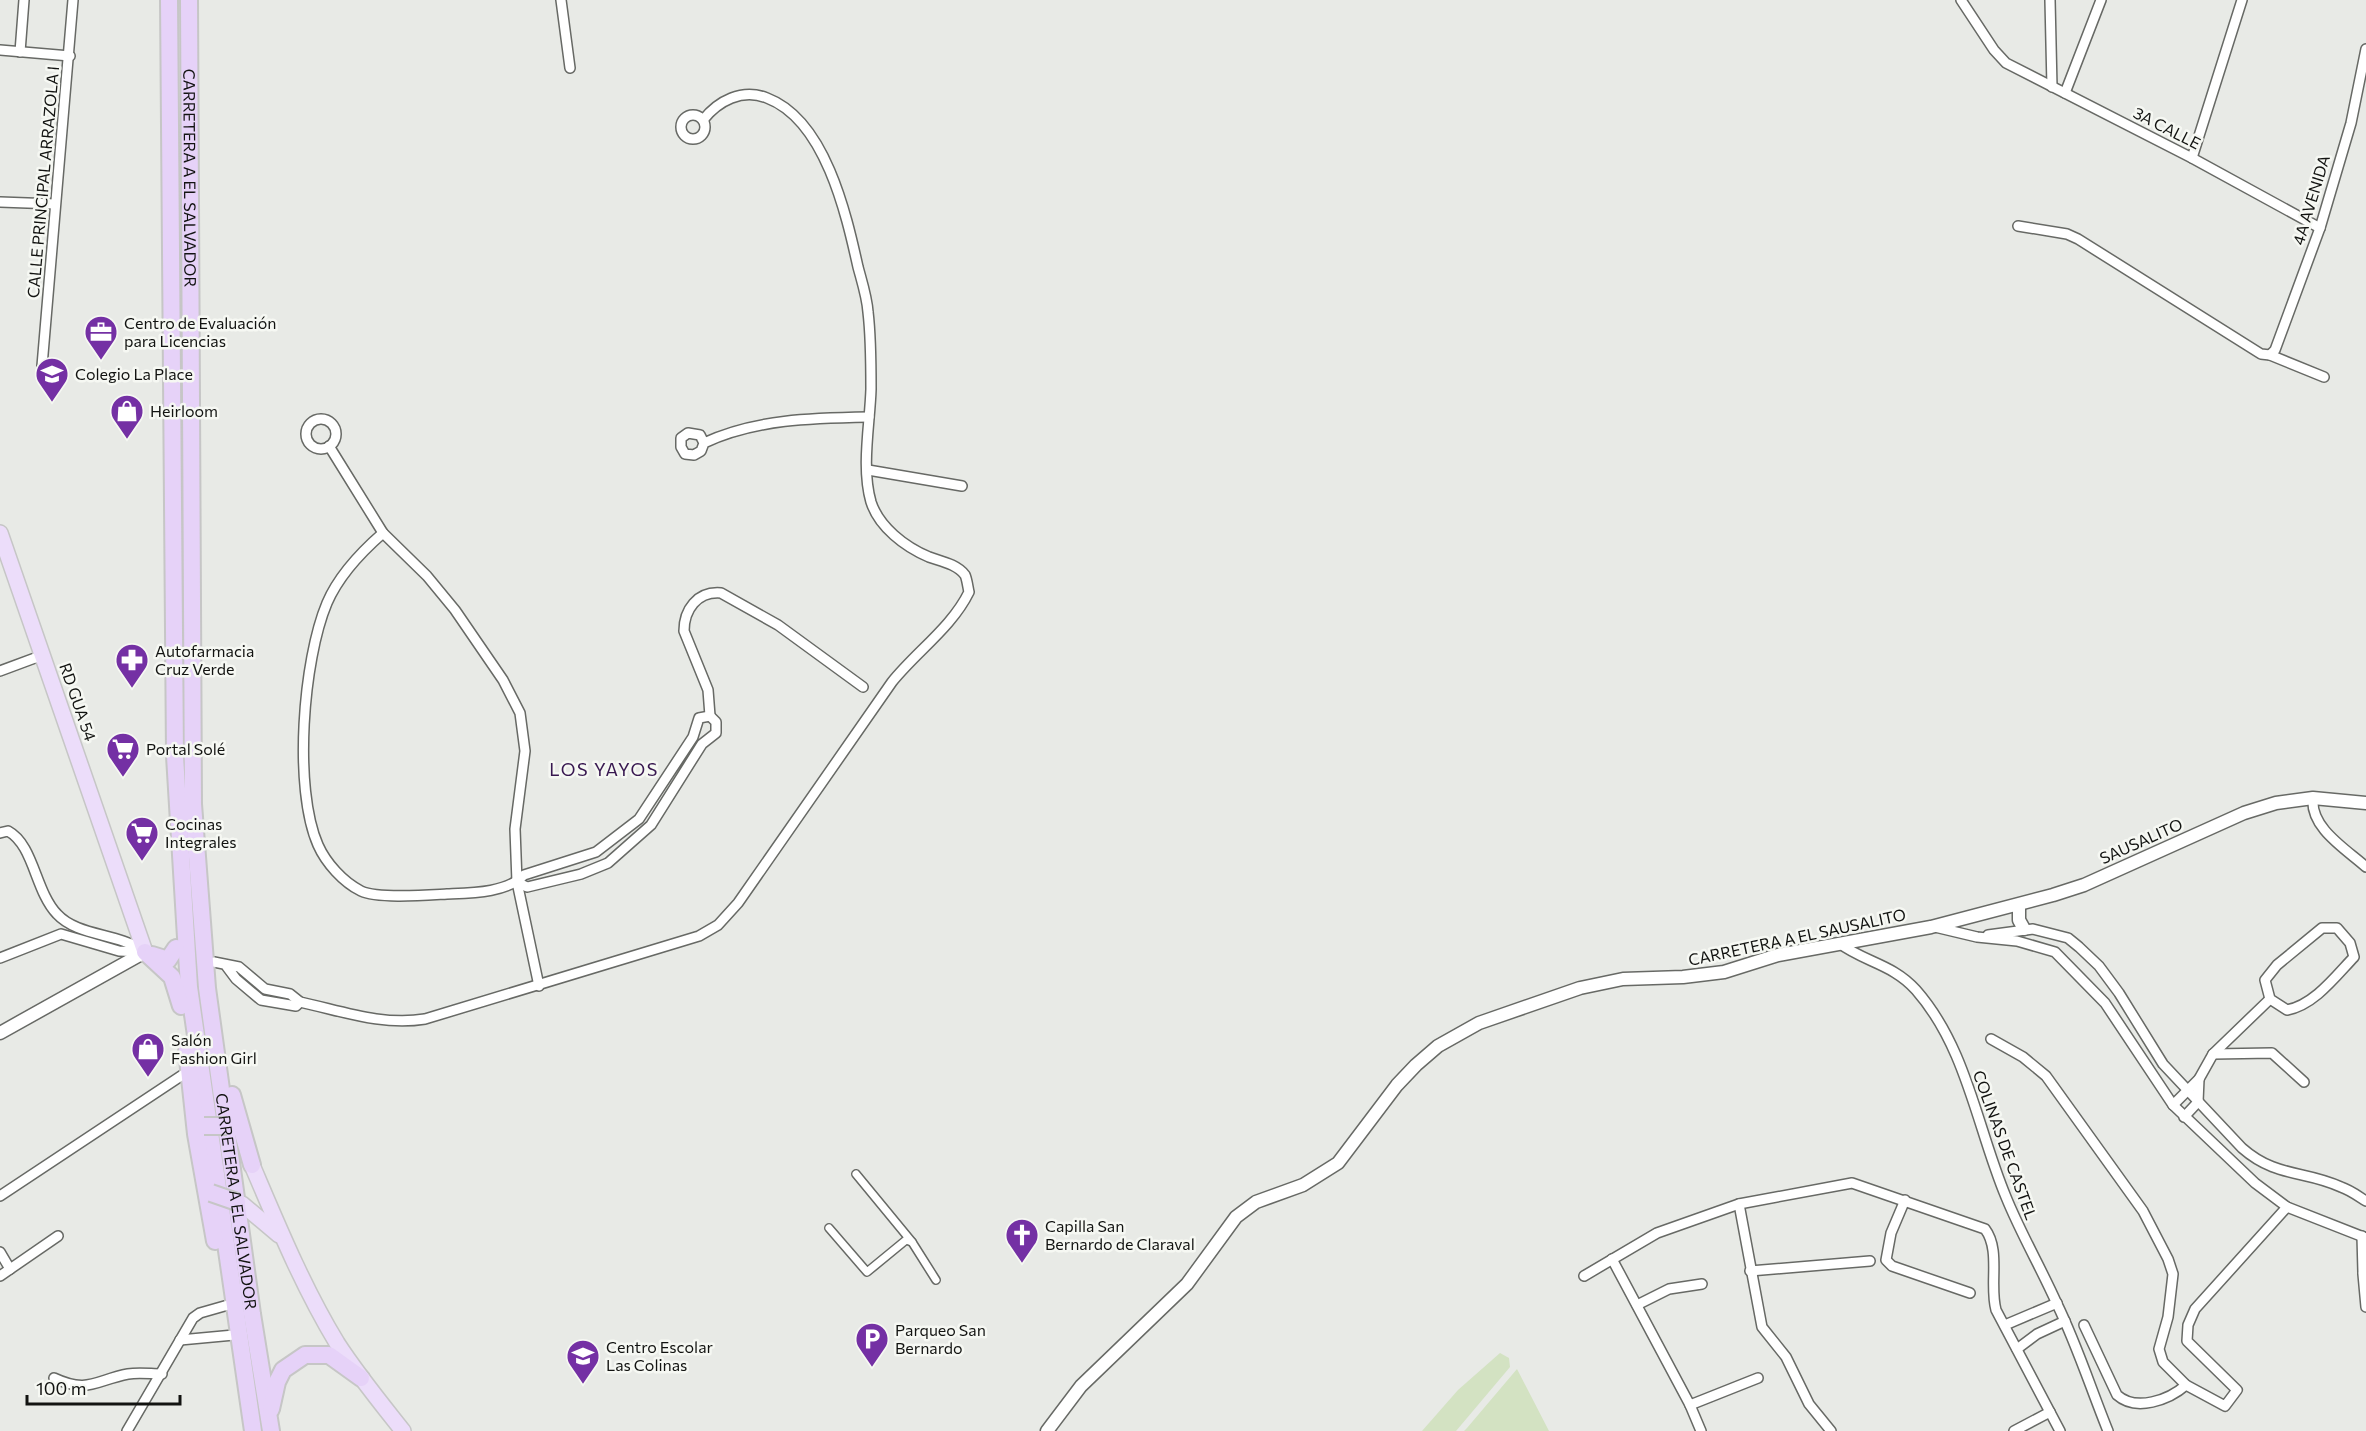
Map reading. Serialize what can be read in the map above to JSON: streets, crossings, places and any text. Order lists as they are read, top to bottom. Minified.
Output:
{"streets":{"highway":["CARRETERA A EL SALVADOR"],"main road":["RD GUA 54"],"street":["3A CALLE","CALLE PRINCIPAL ARRAZOLA I","4A AVENIDA","SAUSALITO","CARRETERA A EL SAUSALITO","COLINAS DE CASTEL"]},"crossings":[["3A CALLE","4A AVENIDA"],["SAUSALITO","CARRETERA A EL SAUSALITO"],["CARRETERA A EL SAUSALITO","COLINAS DE CASTEL"]],"districts":["LOS YAYOS"],"places":{"office":["Centro de Evaluación para Licencias"],"school or university":["Colegio La Place","Centro Escolar Las Colinas"],"shop":["Heirloom","Salón Fashion Girl"],"pharmacy":["Autofarmacia Cruz Verde"],"supermarket":["Portal Solé","Cocinas Integrales"],"church":["Capilla San Bernardo de Claraval"],"parking":["Parqueo San Bernardo"]},"scale_bar":"100 m"}
